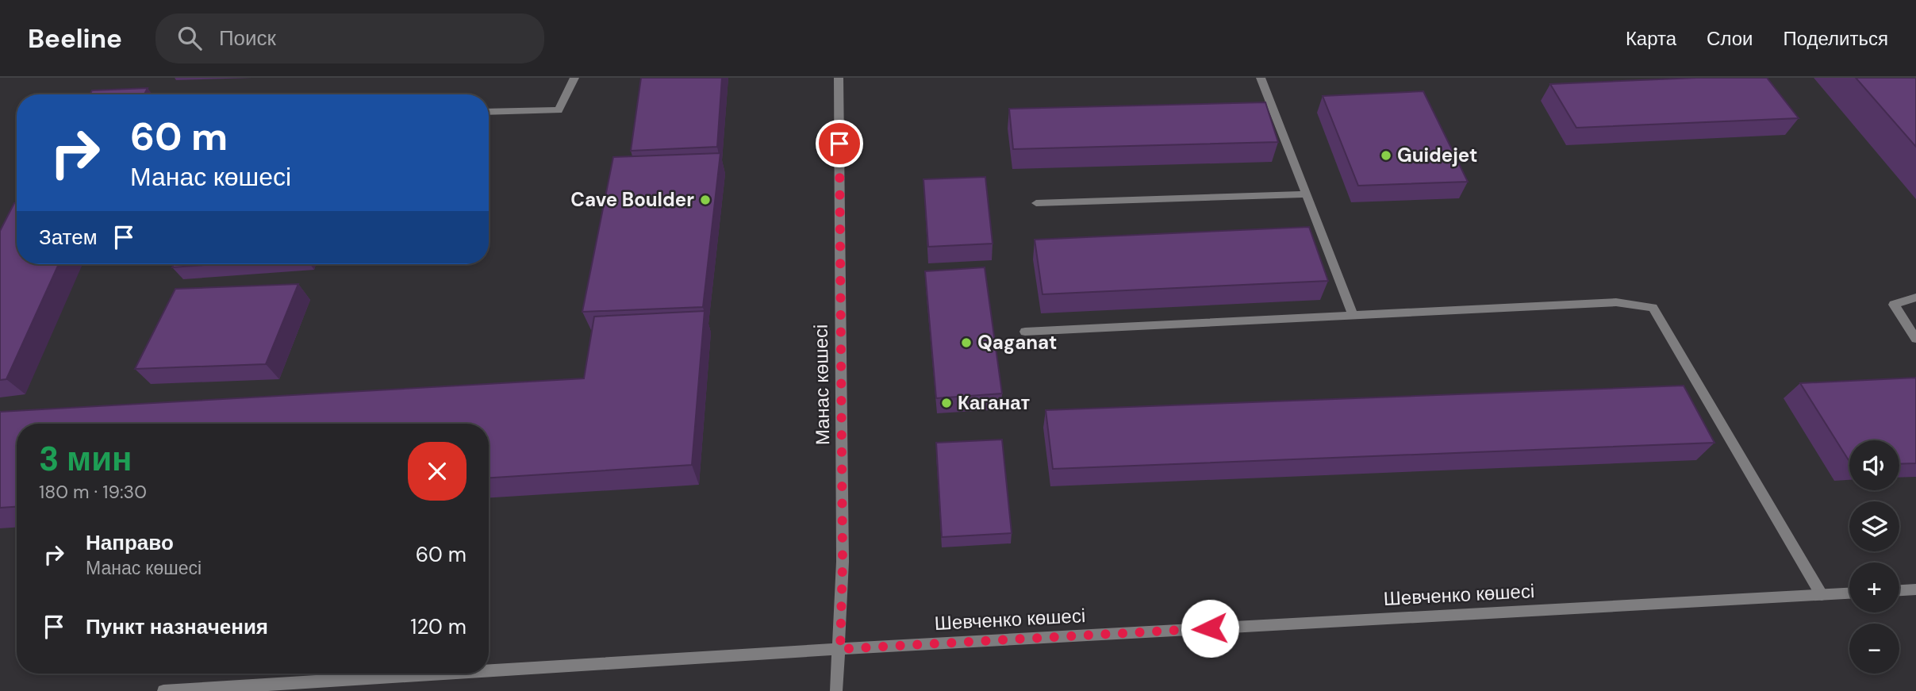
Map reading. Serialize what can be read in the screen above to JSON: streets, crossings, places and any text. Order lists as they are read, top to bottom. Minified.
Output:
{"streets":{"street":["Манас көшесі","Шевченко көшесі"]},"crossings":[["Манас көшесі","Шевченко көшесі"]],"places":["Guidejet","Cave Boulder","Qaganat","Каганат"],"page":{"header":"Beeline","search":"Поиск","nav":["Карта","Слои","Поделиться"],"turn":["60 m","Манас көшесі"],"then":"Затем","heading":["3 мин","180 m · 19:30"],"map_buttons":["+","−"],"list":[{"name":"Направо","note":"Манас көшесі","value":"60 m"},{"name":"Пункт назначения","value":"120 m"}]}}
